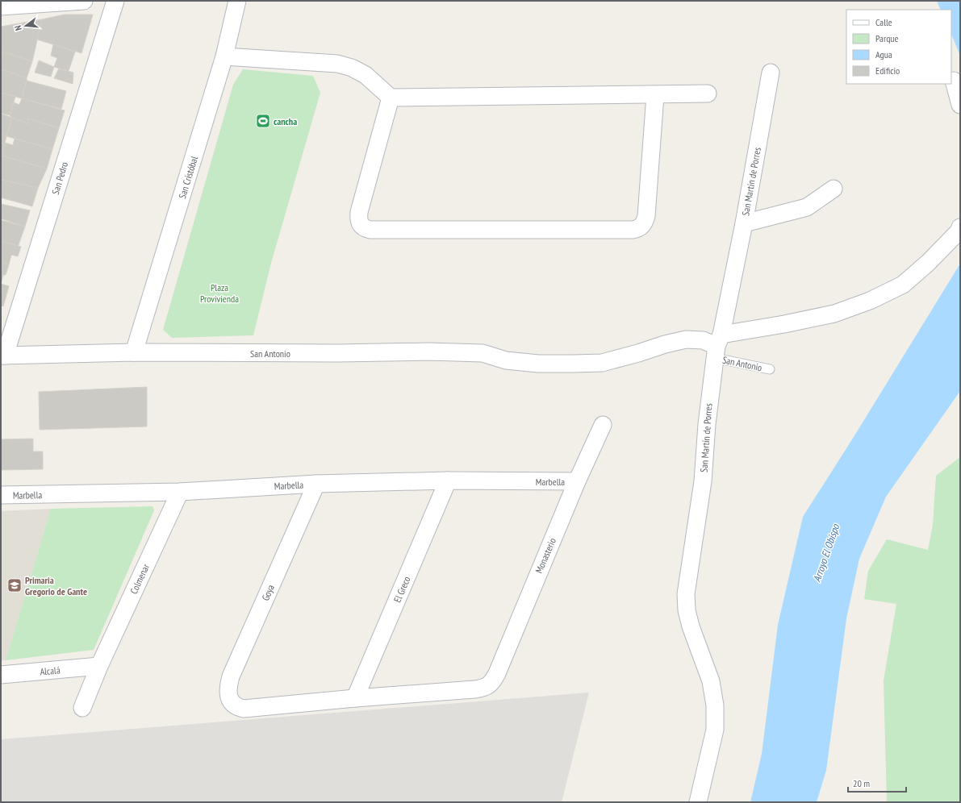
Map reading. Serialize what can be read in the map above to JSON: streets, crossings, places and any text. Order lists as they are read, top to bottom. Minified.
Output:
{"streets":{"street":["San Cristóbal","San Pedro","San Martín de Porres","San Antonio","Marbella","Monasterio","Colmenar","El Greco","Goya","Alcalá"]},"crossings":[["San Cristóbal","San Antonio"],["San Pedro","San Antonio"],["San Martín de Porres","San Antonio"],["Marbella","Monasterio"],["Marbella","Colmenar"],["Marbella","El Greco"],["Marbella","Goya"],["Monasterio","El Greco"],["Monasterio","Goya"],["Colmenar","Alcalá"],["El Greco","Goya"]],"water":["Arroyo El Obispo"],"parks":["Plaza Provivienda"],"places":{"sports":["cancha"],"school or university":["Primaria Gregorio de Gante"]},"legend":["Calle","Parque","Agua","Edificio"],"scale_bar":"20 m","north":"left"}
